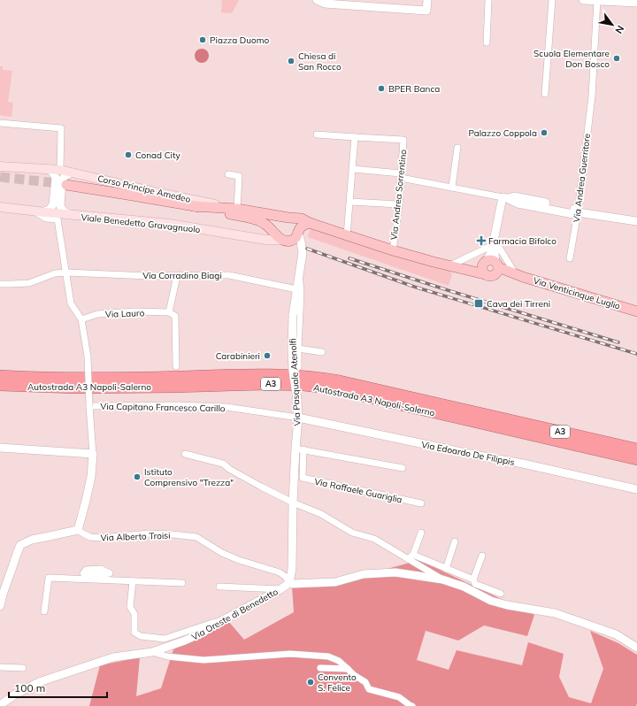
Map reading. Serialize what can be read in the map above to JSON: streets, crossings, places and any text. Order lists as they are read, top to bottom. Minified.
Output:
{"streets":{"highway":["A3","Autostrada A3 Napoli-Salerno"],"main road":["Corso Principe Amedeo","Viale Benedetto Gravagnuolo","Via Venticinque Luglio"],"street":["Via Andrea Guerritore","Via Andrea Sorrentino","Via Corradino Biagi","Via Lauro","Via Pasquale Atenolfi","Via Capitano Francesco Carillo","Via Edoardo De Filippis","Via Raffaele Guariglia","Via Alberto Troisi","Via Oreste di Benedetto"]},"crossings":[["Corso Principe Amedeo","Via Andrea Sorrentino"],["Corso Principe Amedeo","Via Venticinque Luglio"],["Via Corradino Biagi","Via Pasquale Atenolfi"],["Via Pasquale Atenolfi","Via Capitano Francesco Carillo"],["Via Pasquale Atenolfi","Via Edoardo De Filippis"],["Via Pasquale Atenolfi","Via Raffaele Guariglia"],["Via Pasquale Atenolfi","Via Alberto Troisi"],["Via Pasquale Atenolfi","Via Oreste di Benedetto"],["Via Capitano Francesco Carillo","Via Edoardo De Filippis"],["Via Alberto Troisi","Via Oreste di Benedetto"]],"places":{"other":["Piazza Duomo","Scuola Elementare Don Bosco","Chiesa di San Rocco","BPER Banca","Palazzo Coppola","Conad City","Carabinieri","Istituto Comprensivo \"Trezza\"","Convento S. Felice"],"health":["Farmacia Bifolco"],"transit":["Cava dei Tirreni"]},"scale_bar":"100 m","north":"bottom right"}
